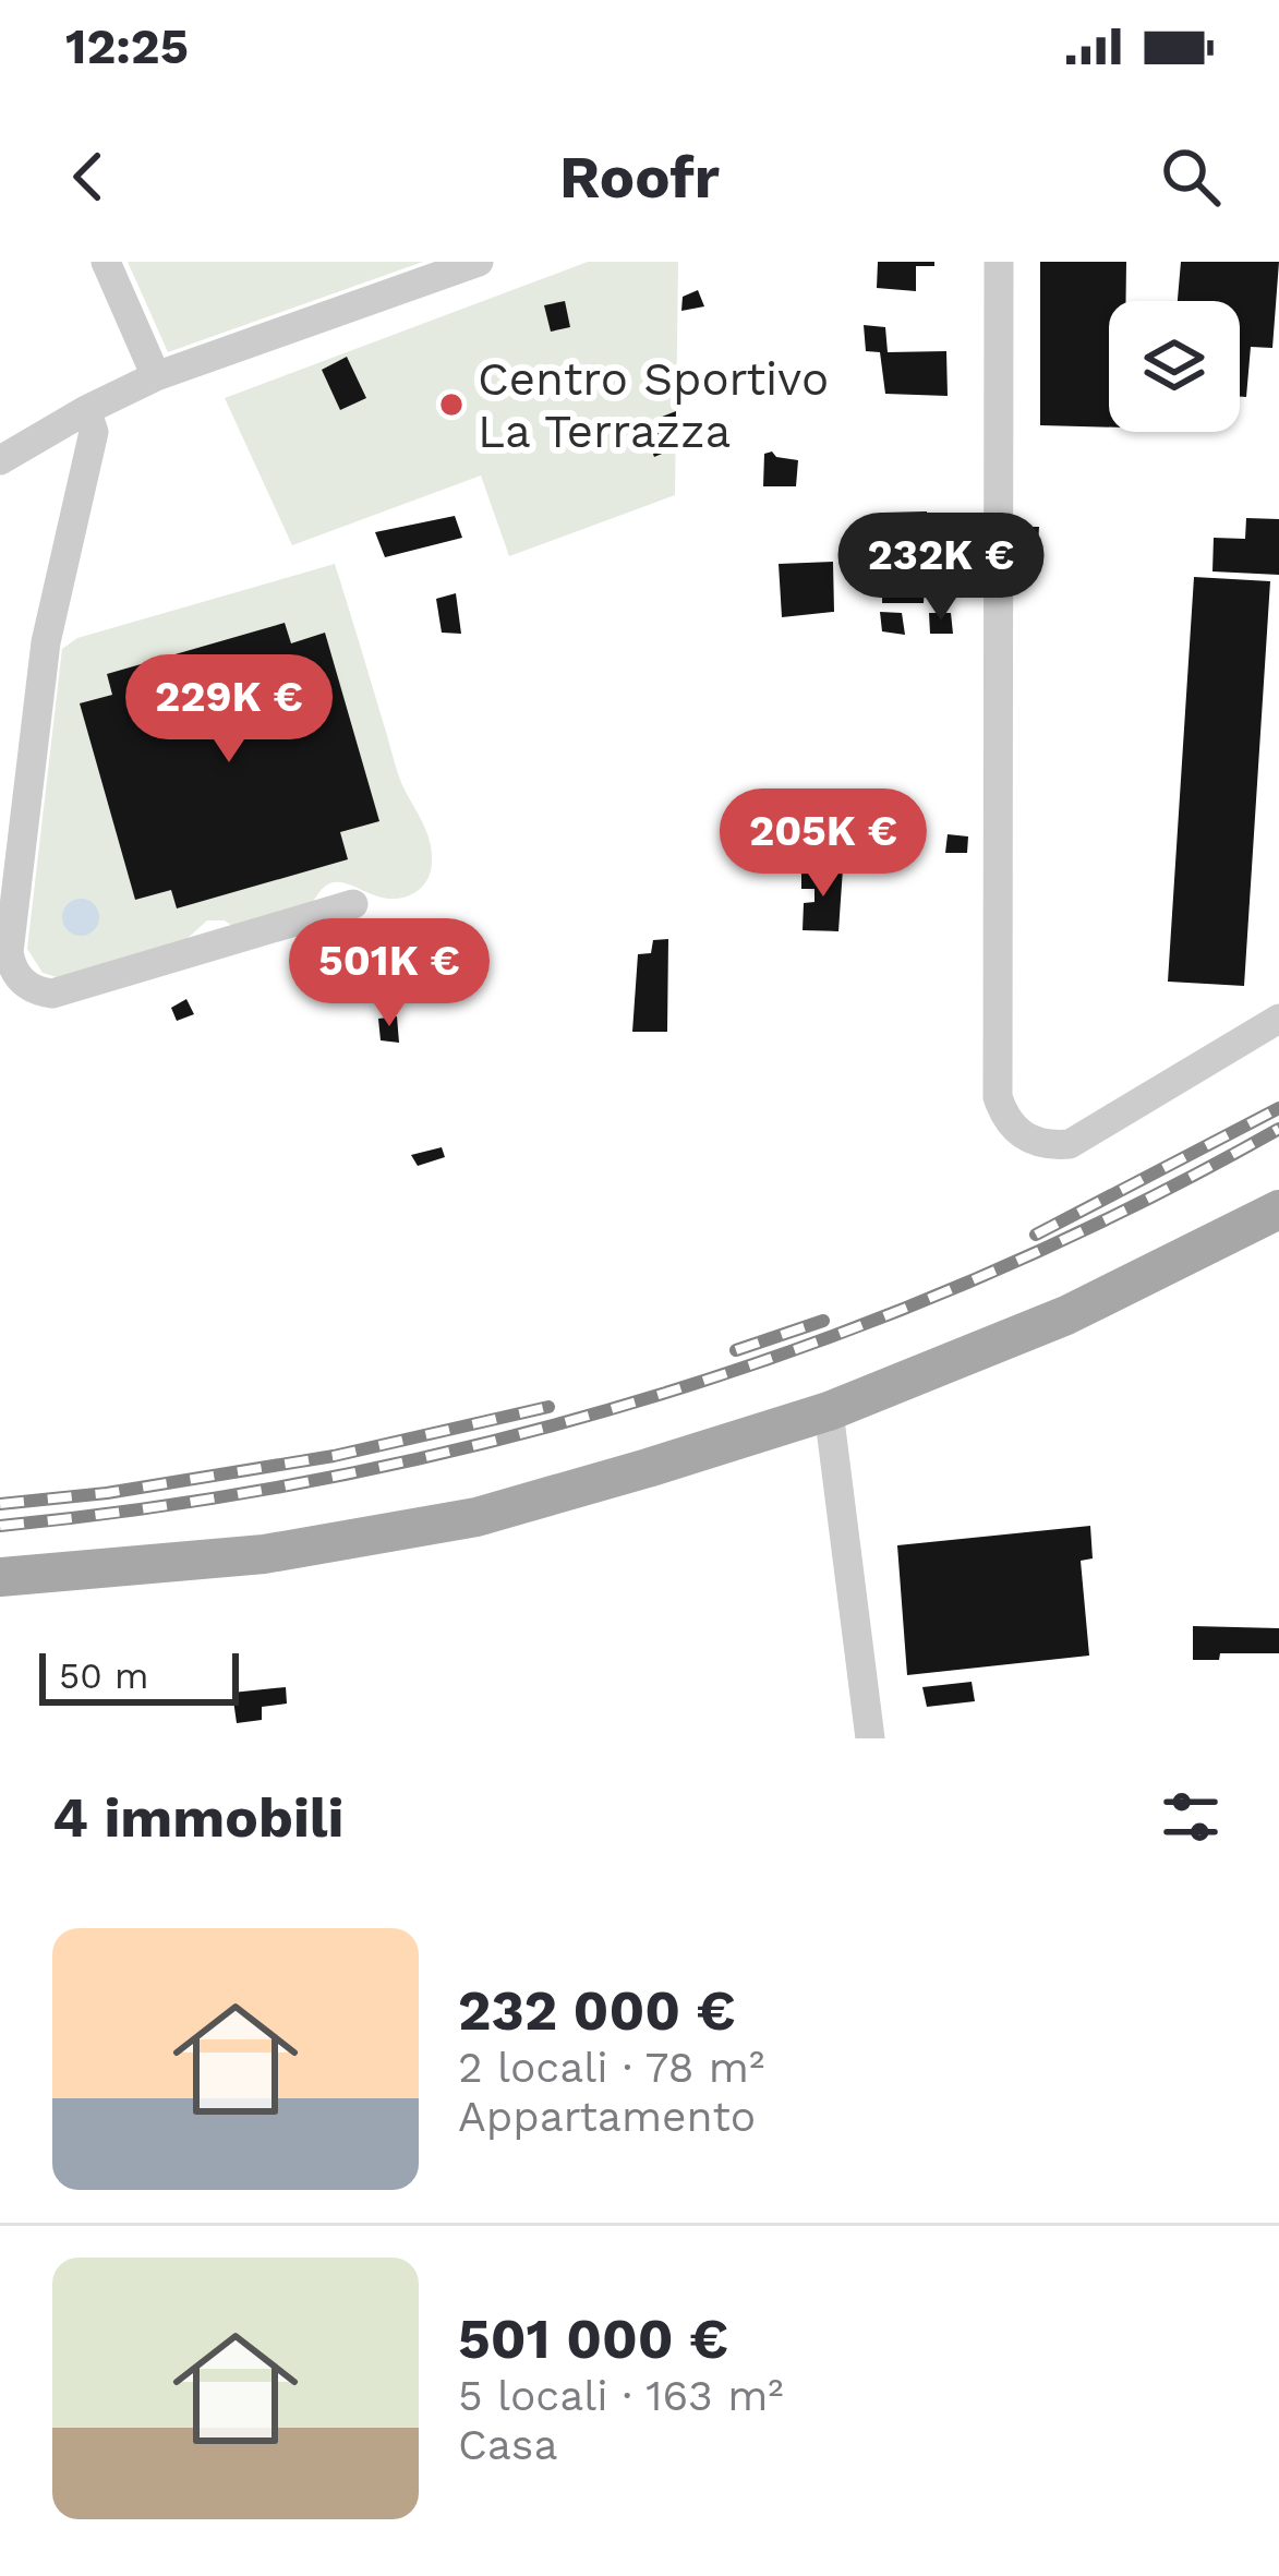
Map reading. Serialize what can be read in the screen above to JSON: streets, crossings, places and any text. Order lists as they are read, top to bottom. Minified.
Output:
{"places":["Centro Sportivo La Terrazza"],"scale_bar":"50 m","page":{"status":"12:25","header":"Roofr","price":["232K €","229K €","205K €","501K €"],"scale":"50 m","heading":"4 immobili","list":[{"name":"232 000 €","note":"2 locali · 78 m² · Appartamento"},{"name":"501 000 €","note":"5 locali · 163 m² · Casa"}]}}
